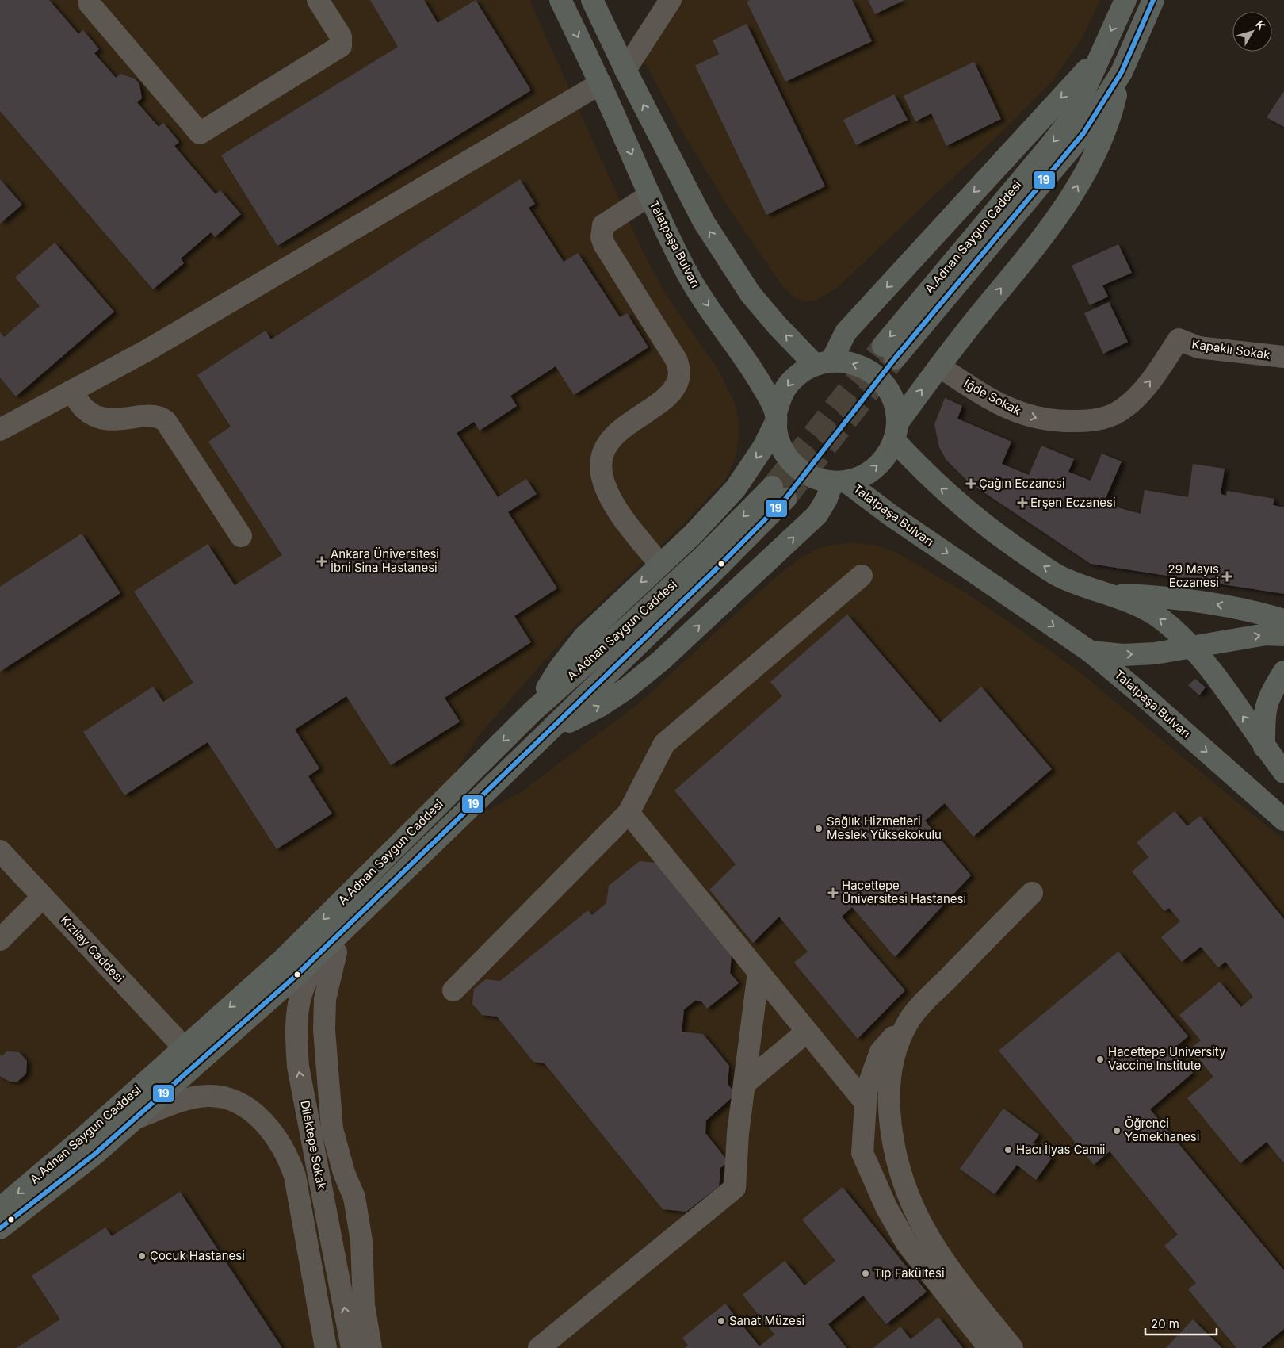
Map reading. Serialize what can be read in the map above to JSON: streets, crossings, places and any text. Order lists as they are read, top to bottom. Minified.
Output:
{"streets":{"main road":["A.Adnan Saygun Caddesi","Talatpaşa Bulvarı"],"street":["Kapaklı Sokak","İğde Sokak","Kızılay Caddesi","Dilektepe Sokak"]},"crossings":[["A.Adnan Saygun Caddesi","Kızılay Caddesi"],["A.Adnan Saygun Caddesi","Dilektepe Sokak"],["Kapaklı Sokak","İğde Sokak"]],"one_way":["İğde Sokak"],"places":{"health":["Çağın Eczanesi","Erşen Eczanesi","Ankara Üniversitesi İbni Sina Hastanesi","29 Mayıs Eczanesi","Hacettepe Üniversitesi Hastanesi"],"other":["Sağlık Hizmetleri Meslek Yüksekokulu","Hacettepe University Vaccine Institute","Öğrenci Yemekhanesi","Hacı İlyas Camii","Çocuk Hastanesi","Tıp Fakültesi","Sanat Müzesi"]},"lines":["transit line 19"],"scale_bar":"20 m","north":"top right"}
